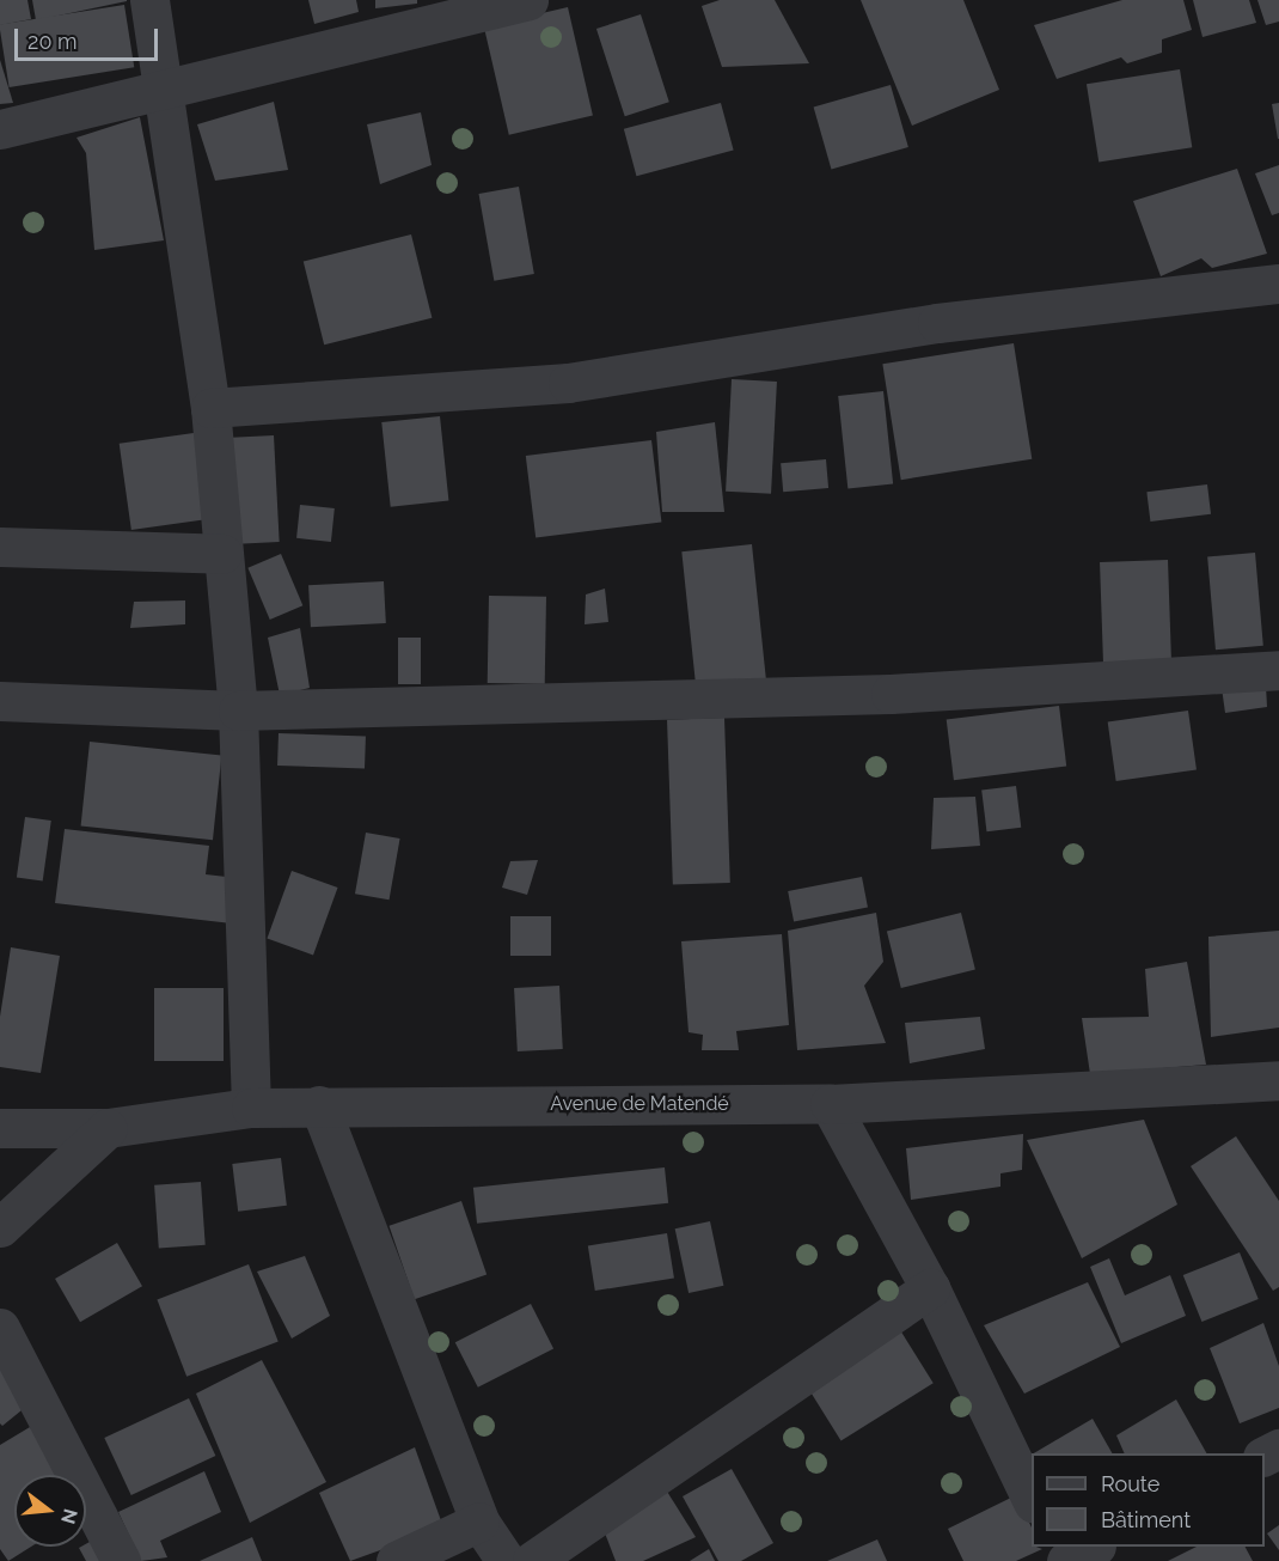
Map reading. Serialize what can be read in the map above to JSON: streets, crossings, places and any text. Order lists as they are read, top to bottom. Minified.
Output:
{"streets":{"street":["Avenue de Matendé"]},"legend":["Route","Bâtiment"],"scale_bar":"20 m","north":"right"}
